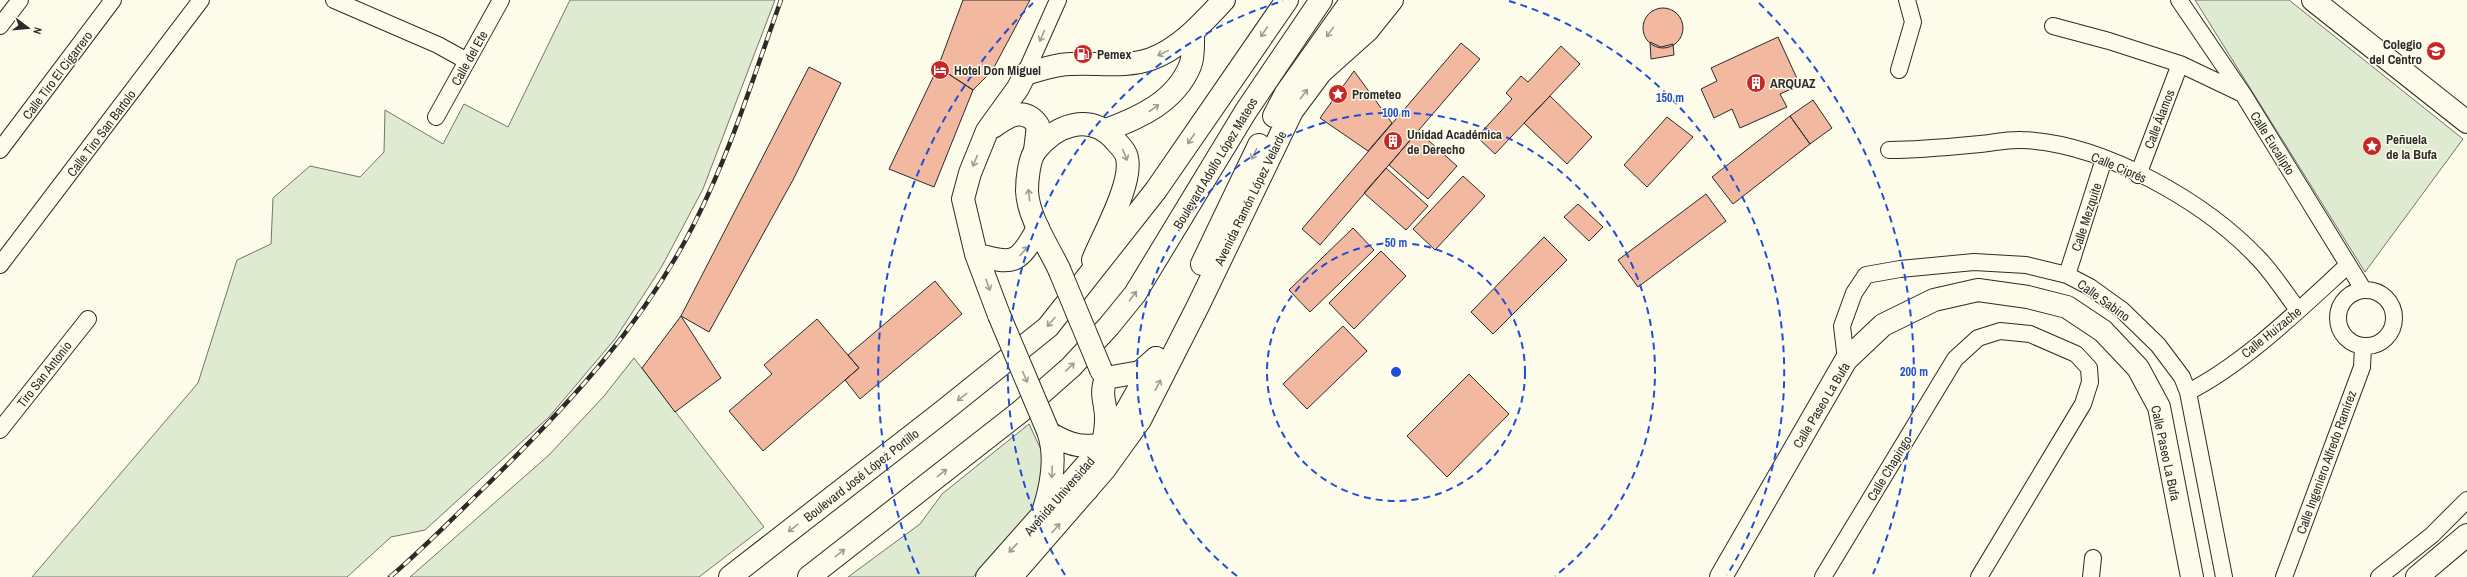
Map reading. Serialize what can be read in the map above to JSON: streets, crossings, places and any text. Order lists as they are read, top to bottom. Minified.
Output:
{"streets":{"street":["Calle del Ete","Calle Tiro El Cigarrero","Calle Álamos","Calle Tiro San Bartolo","Calle Eucalipto","Boulevard Adolfo López Mateos","Calle Ciprés","Avenida Ramón López Velarde","Calle Mezquite","Calle Sabino","Calle Huizache","Tiro San Antonio","Calle Paseo La Bufa","Calle Ingeniero Alfredo Ramírez","Calle Chapingo","Boulevard José López Portillo","Avenida Universidad"]},"crossings":[["Calle Álamos","Calle Ciprés"],["Calle Eucalipto","Calle Huizache"],["Calle Eucalipto","Calle Ingeniero Alfredo Ramírez"],["Calle Ciprés","Calle Mezquite"],["Calle Ciprés","Calle Huizache"],["Avenida Ramón López Velarde","Avenida Universidad"],["Calle Mezquite","Calle Sabino"],["Calle Sabino","Calle Huizache"],["Calle Sabino","Calle Paseo La Bufa"]],"one_way":["Boulevard José López Portillo"],"places":{"school or university":["Colegio del Centro"],"fuel station":["Pemex"],"hotel":["Hotel Don Miguel"],"building":["ARQUAZ","Unidad Académica de Derecho"],"place":["Prometeo","Peñuela de la Bufa"]},"north":"right","rings":["150 m","100 m","50 m","200 m"]}
